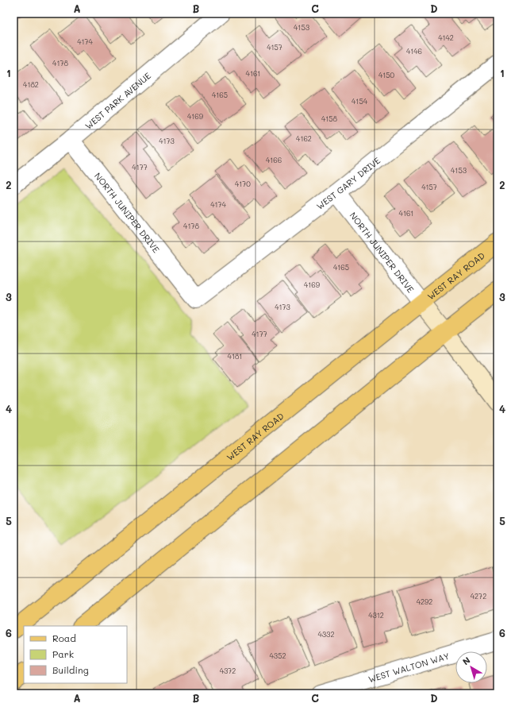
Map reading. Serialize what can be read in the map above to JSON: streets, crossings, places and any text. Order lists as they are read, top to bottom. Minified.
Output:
{"streets":{"main road":["WEST RAY ROAD"],"street":["WEST PARK AVENUE","WEST GARY DRIVE","NORTH JUNIPER DRIVE","WEST WALTON WAY"]},"crossings":[["WEST PARK AVENUE","NORTH JUNIPER DRIVE"],["WEST GARY DRIVE","NORTH JUNIPER DRIVE"],["NORTH JUNIPER DRIVE","WEST RAY ROAD"]],"house_numbers":["4153","4142","4174","4157","4146","4178","4161","4150","4182","4165","4154","4169","4158","4162","4173","4166","4177","4153","4170","4157","4174","4161","4178","4165","4169","4173","4177","4181","4272","4292","4312","4332","4352","4372"],"legend":["Road","Park","Building"],"north":"top left","grid":{"columns":["A","B","C","D"],"rows":["1","2","3","4","5","6"]}}
